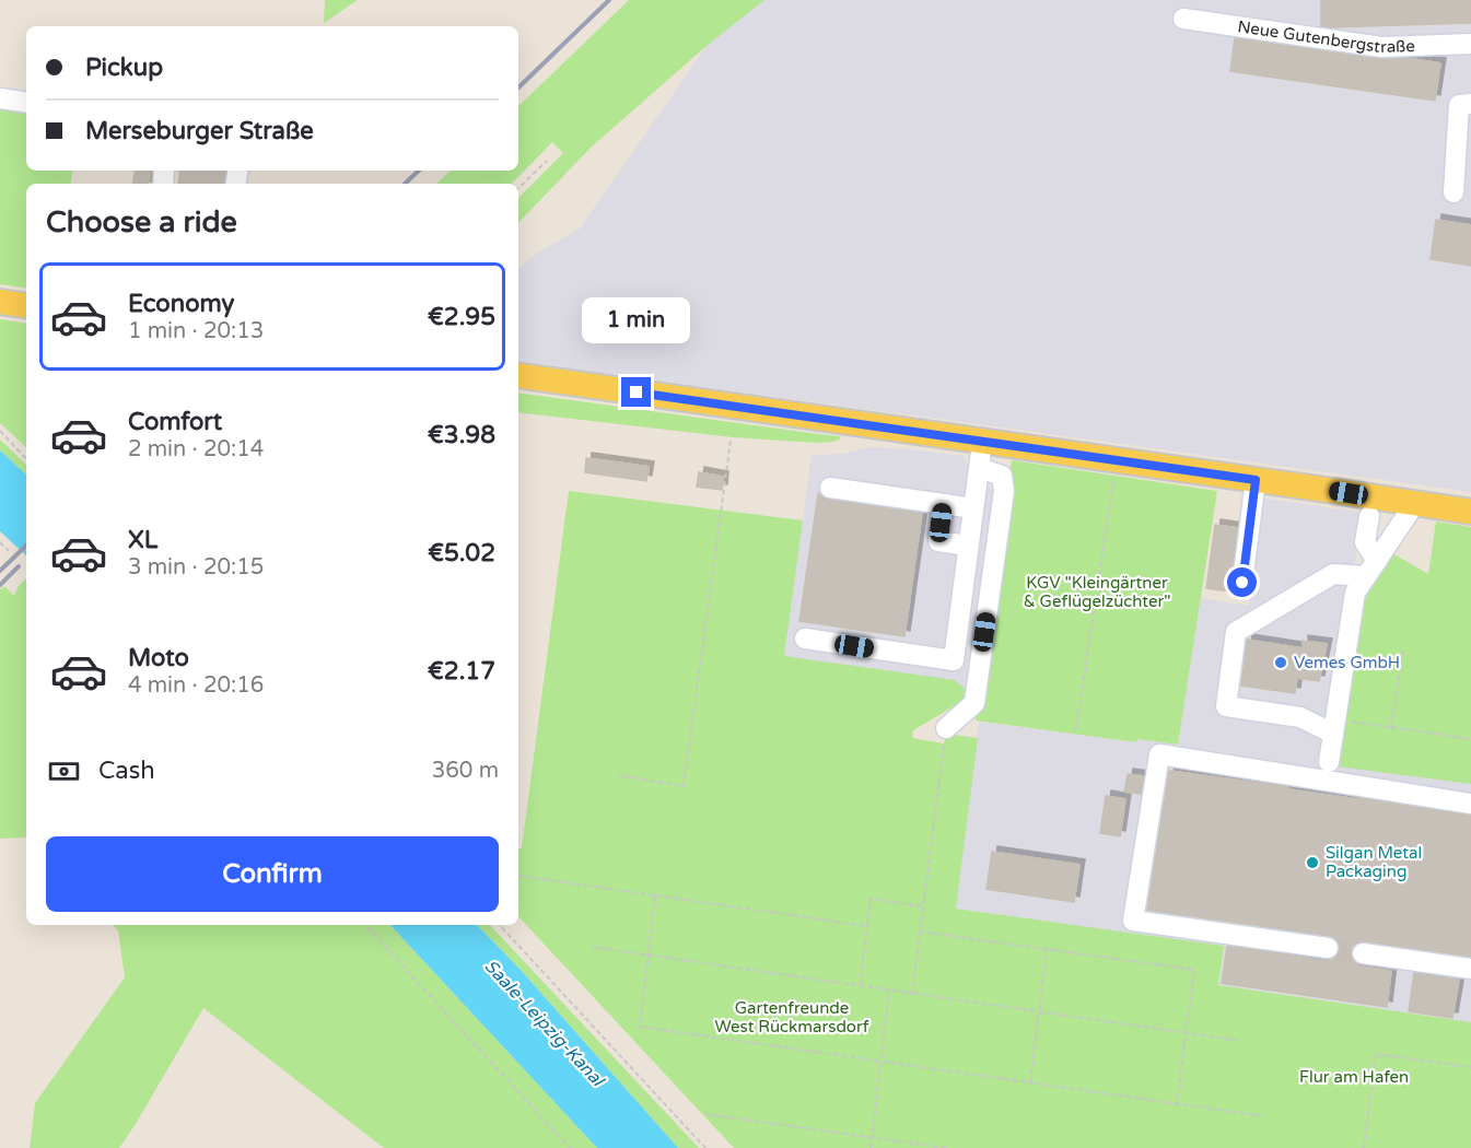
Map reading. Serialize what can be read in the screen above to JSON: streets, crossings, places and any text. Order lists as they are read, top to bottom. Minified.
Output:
{"streets":{"street":["Neue Gutenbergstraße"]},"water":["Saale-Leipzig-Kanal"],"parks":["KGV \"Kleingärtner & Geflügelzüchter\"","Gartenfreunde West Rückmarsdorf","Flur am Hafen"],"places":["Vemes GmbH","Silgan Metal Packaging"],"page":{"banner":["Pickup","Merseburger Straße"],"heading":"Choose a ride","list":[{"name":"Economy","note":"1 min · 20:13","value":"€2.95"},{"name":"Comfort","note":"2 min · 20:14","value":"€3.98"},{"name":"XL","note":"3 min · 20:15","value":"€5.02"},{"name":"Moto","note":"4 min · 20:16","value":"€2.17"}],"bubble":"1 min","pay":["Cash","360 m"],"buttons":"Confirm"}}
